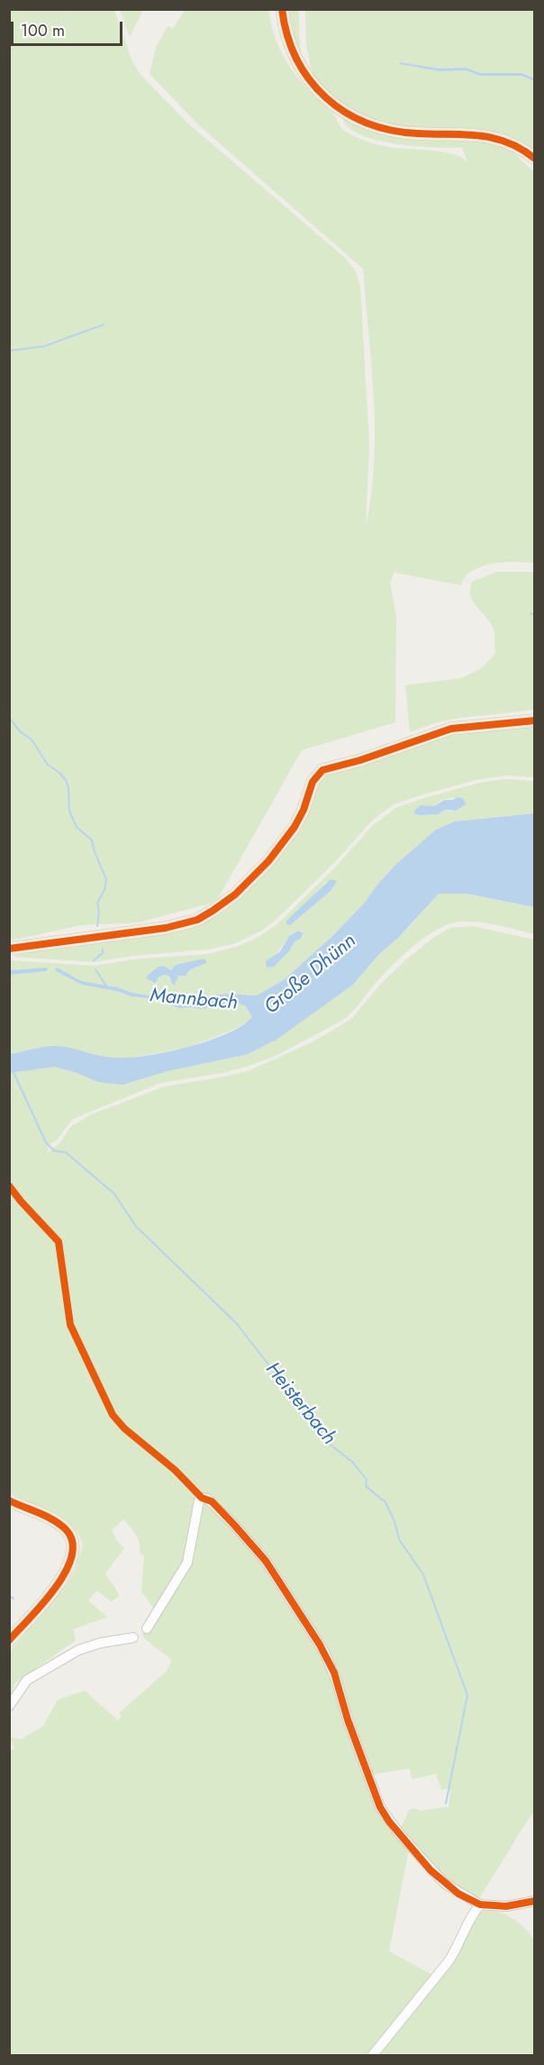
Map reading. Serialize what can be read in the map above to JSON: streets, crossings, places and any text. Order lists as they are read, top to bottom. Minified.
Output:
{"water":["Große Dhünn","Mannbach","Heisterbach"],"scale_bar":"100 m"}
